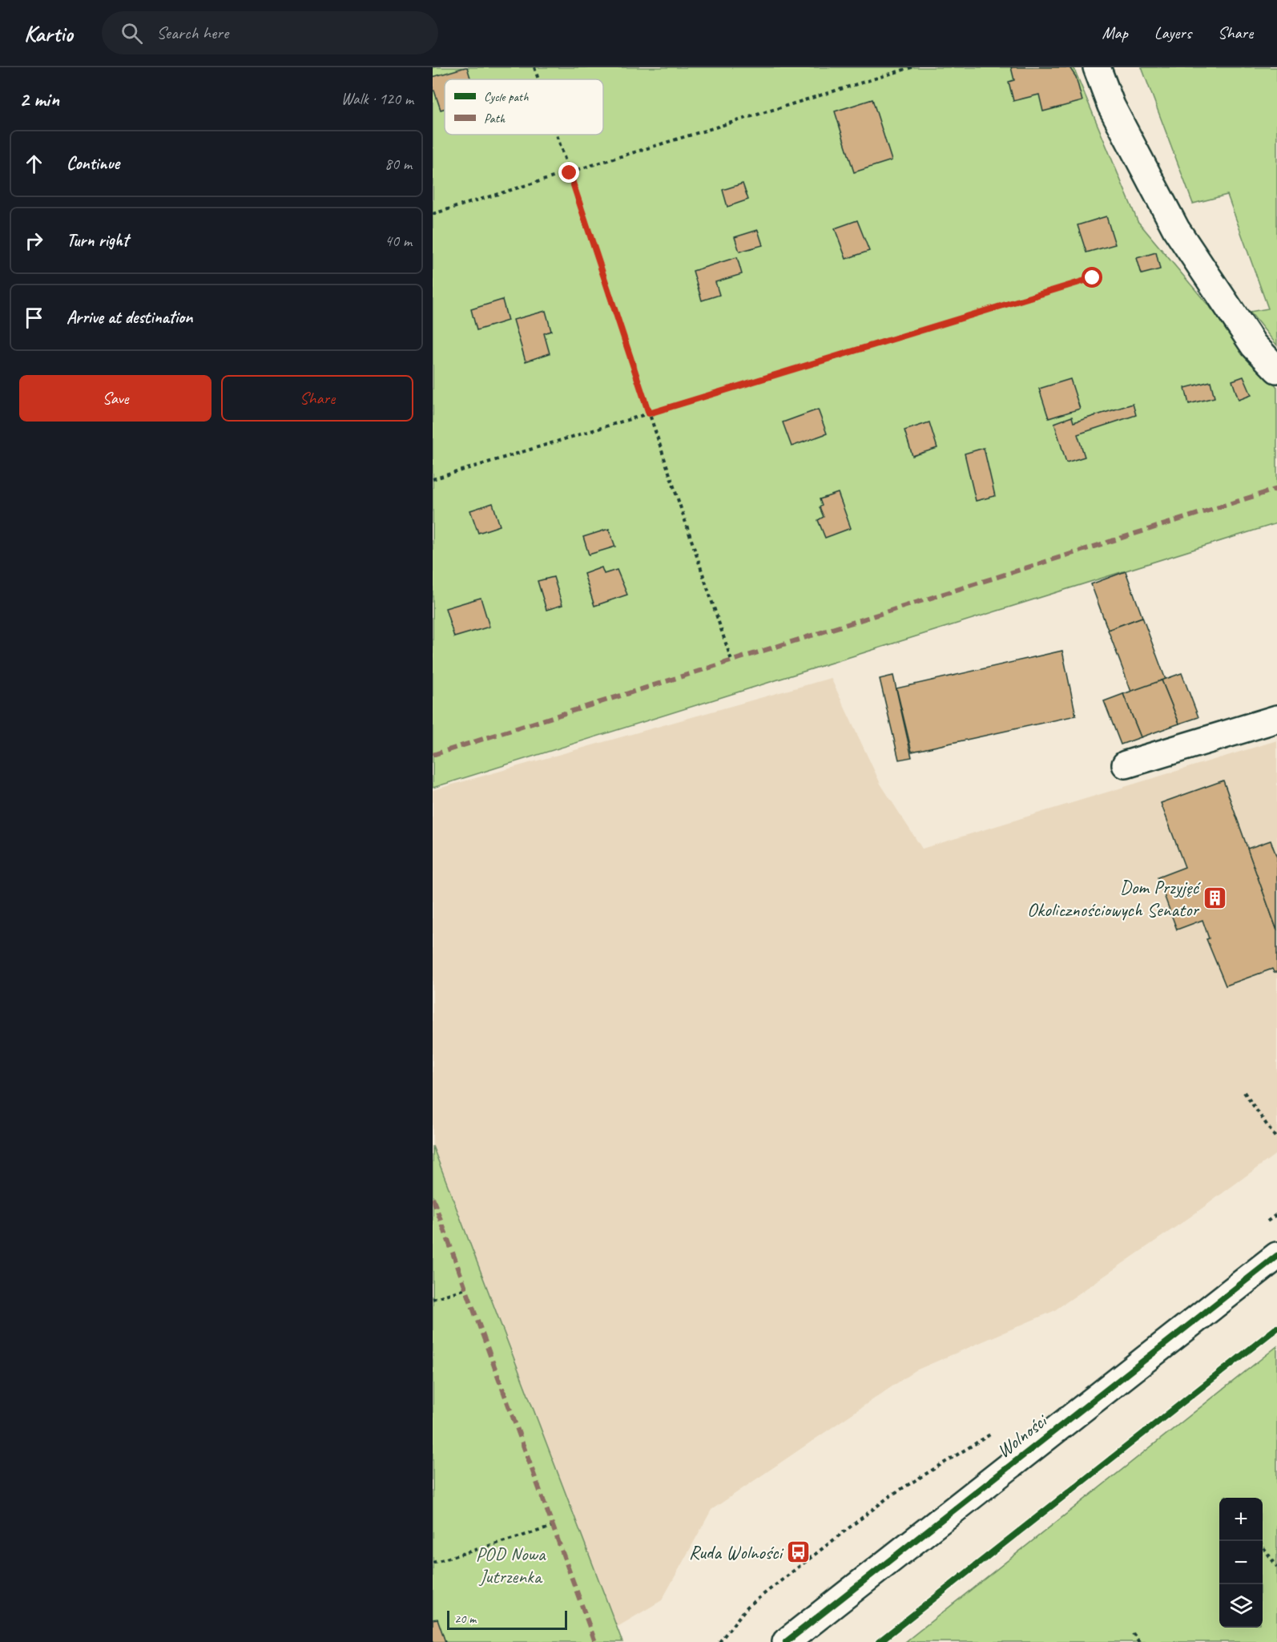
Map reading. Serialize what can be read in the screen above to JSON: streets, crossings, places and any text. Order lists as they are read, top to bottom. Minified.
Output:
{"streets":{"street":["Wolności"]},"parks":["POD Nowa Jutrzenka"],"places":{"building":["Dom Przyjęć Okolicznościowych Senator"],"bus stop":["Ruda Wolności"]},"legend":["Cycle path","Path"],"scale_bar":"20 m","page":{"header":"Kartio","search":"Search here","nav":["Map","Layers","Share"],"heading":["2 min","Walk · 120 m"],"list":[["Continue","80 m"],["Turn right","40 m"],"Arrive at destination"],"buttons":["Save","Share"],"map_buttons":["+","−"],"scale":"20 m"}}
